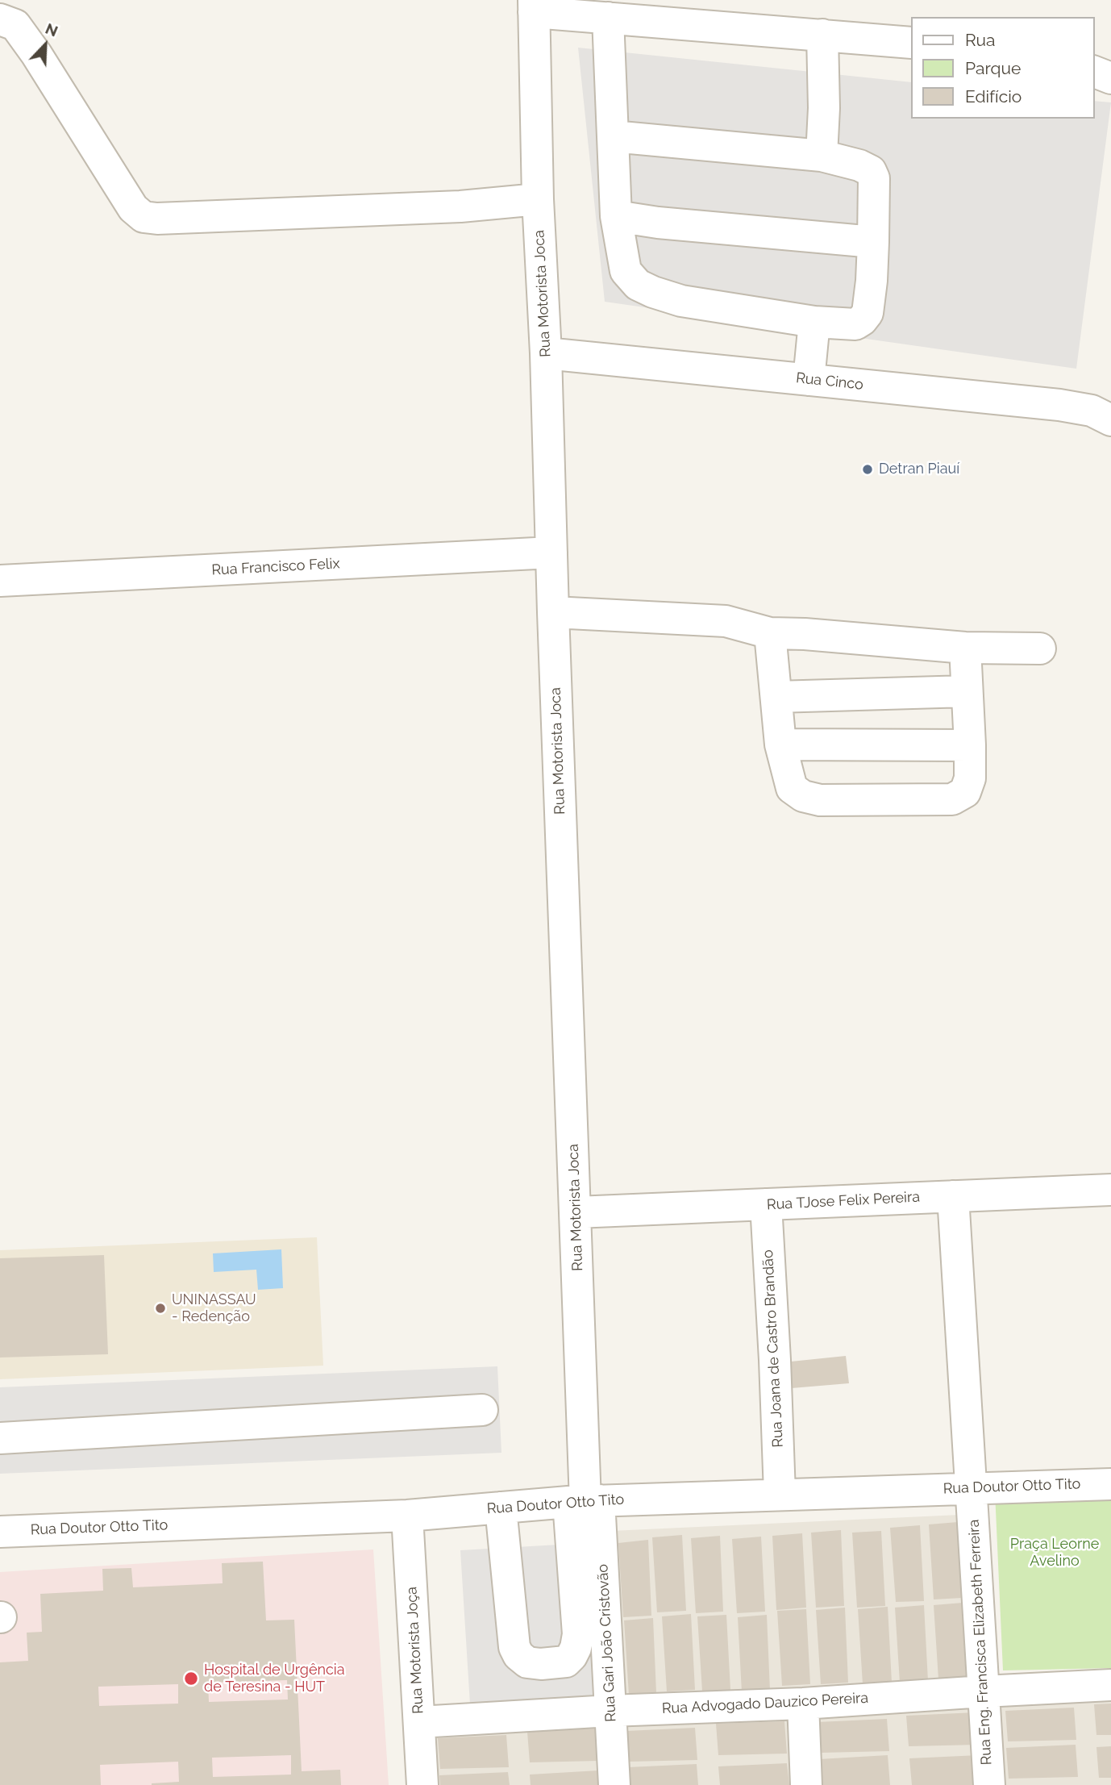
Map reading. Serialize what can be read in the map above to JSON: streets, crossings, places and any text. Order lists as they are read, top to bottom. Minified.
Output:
{"streets":{"street":["Rua Motorista Joca","Rua Cinco","Rua Francisco Felix","Rua TJose Felix Pereira","Rua Joana de Castro Brandão","Rua Doutor Otto Tito","Rua Eng. Francisca Elizabeth Ferreira","Rua Gari João Cristovão","Rua Motorista Joça","Rua Advogado Dauzico Pereira"]},"crossings":[["Rua Motorista Joca","Rua Cinco"],["Rua Motorista Joca","Rua Francisco Felix"],["Rua Motorista Joca","Rua TJose Felix Pereira"],["Rua Motorista Joca","Rua Doutor Otto Tito"],["Rua Motorista Joca","Rua Gari João Cristovão"],["Rua TJose Felix Pereira","Rua Joana de Castro Brandão"],["Rua TJose Felix Pereira","Rua Eng. Francisca Elizabeth Ferreira"],["Rua Joana de Castro Brandão","Rua Doutor Otto Tito"],["Rua Doutor Otto Tito","Rua Eng. Francisca Elizabeth Ferreira"],["Rua Doutor Otto Tito","Rua Gari João Cristovão"],["Rua Doutor Otto Tito","Rua Motorista Joça"],["Rua Eng. Francisca Elizabeth Ferreira","Rua Advogado Dauzico Pereira"],["Rua Gari João Cristovão","Rua Advogado Dauzico Pereira"],["Rua Motorista Joça","Rua Advogado Dauzico Pereira"]],"parks":["Praça Leorne Avelino"],"places":["Detran Piauí","UNINASSAU - Redenção","Hospital de Urgência de Teresina - HUT"],"legend":["Rua","Parque","Edifício"],"north":"top right"}
